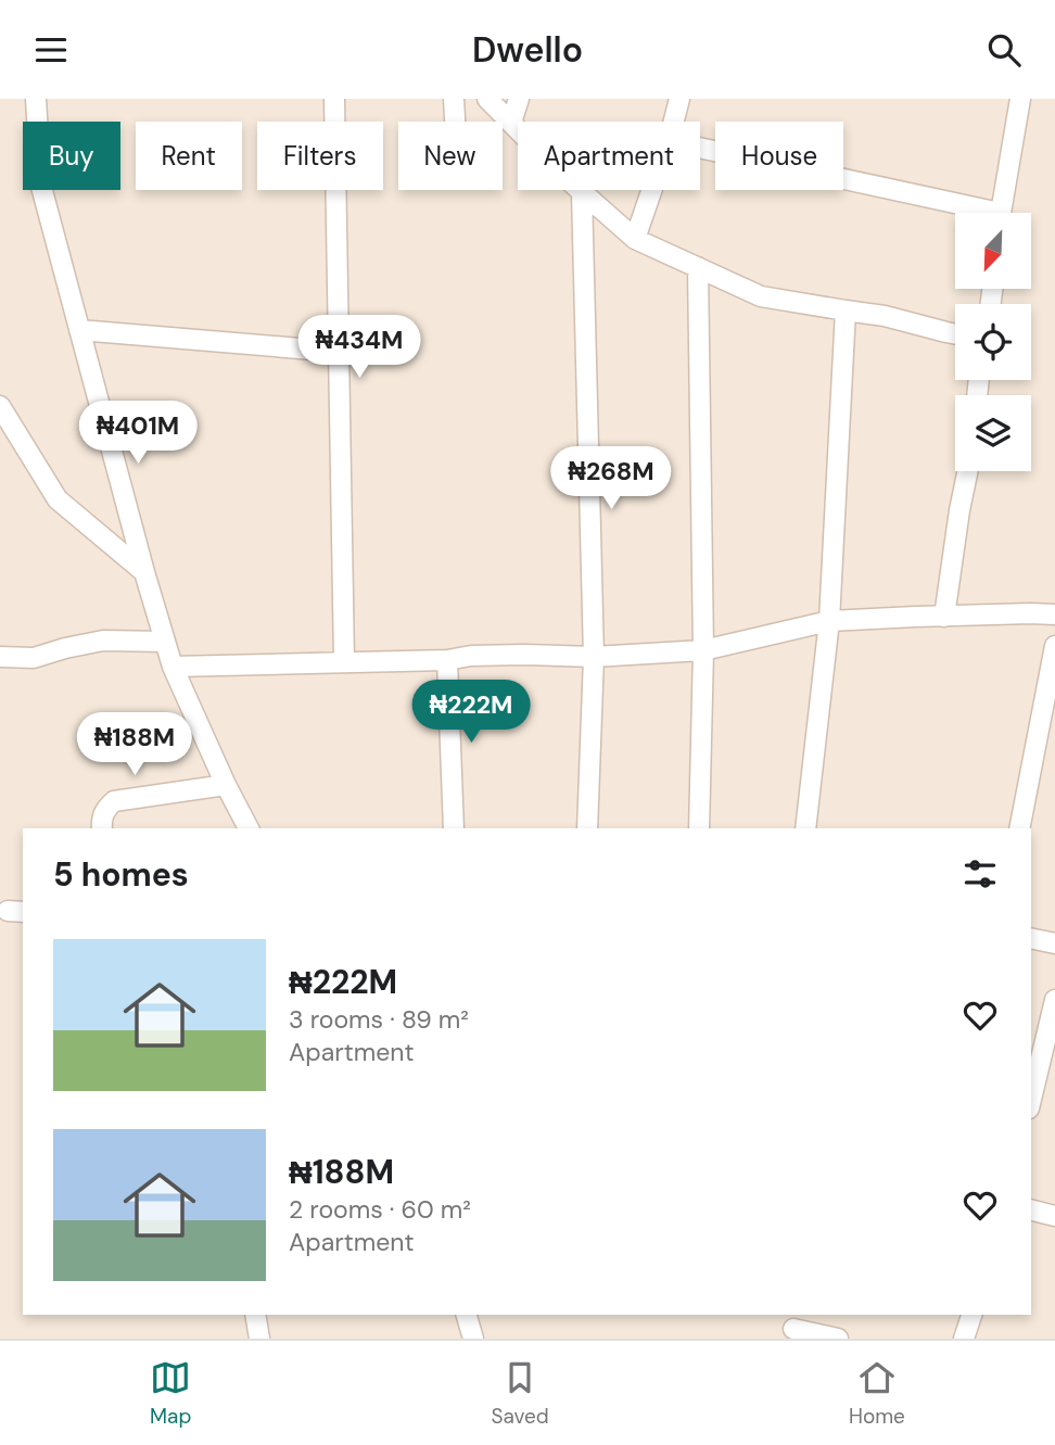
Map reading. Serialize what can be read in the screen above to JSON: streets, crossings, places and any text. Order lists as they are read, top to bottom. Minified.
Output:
{"north":"bottom left","page":{"header":"Dwello","chip":["Buy","Rent","Filters","New","Apartment","House"],"price":["₦434M","₦401M","₦268M","₦222M","₦188M"],"heading":"5 homes","list":[{"name":"₦222M","note":"3 rooms · 89 m² · Apartment"},{"name":"₦188M","note":"2 rooms · 60 m² · Apartment"}],"tabs":["Map","Saved","Home"]}}
